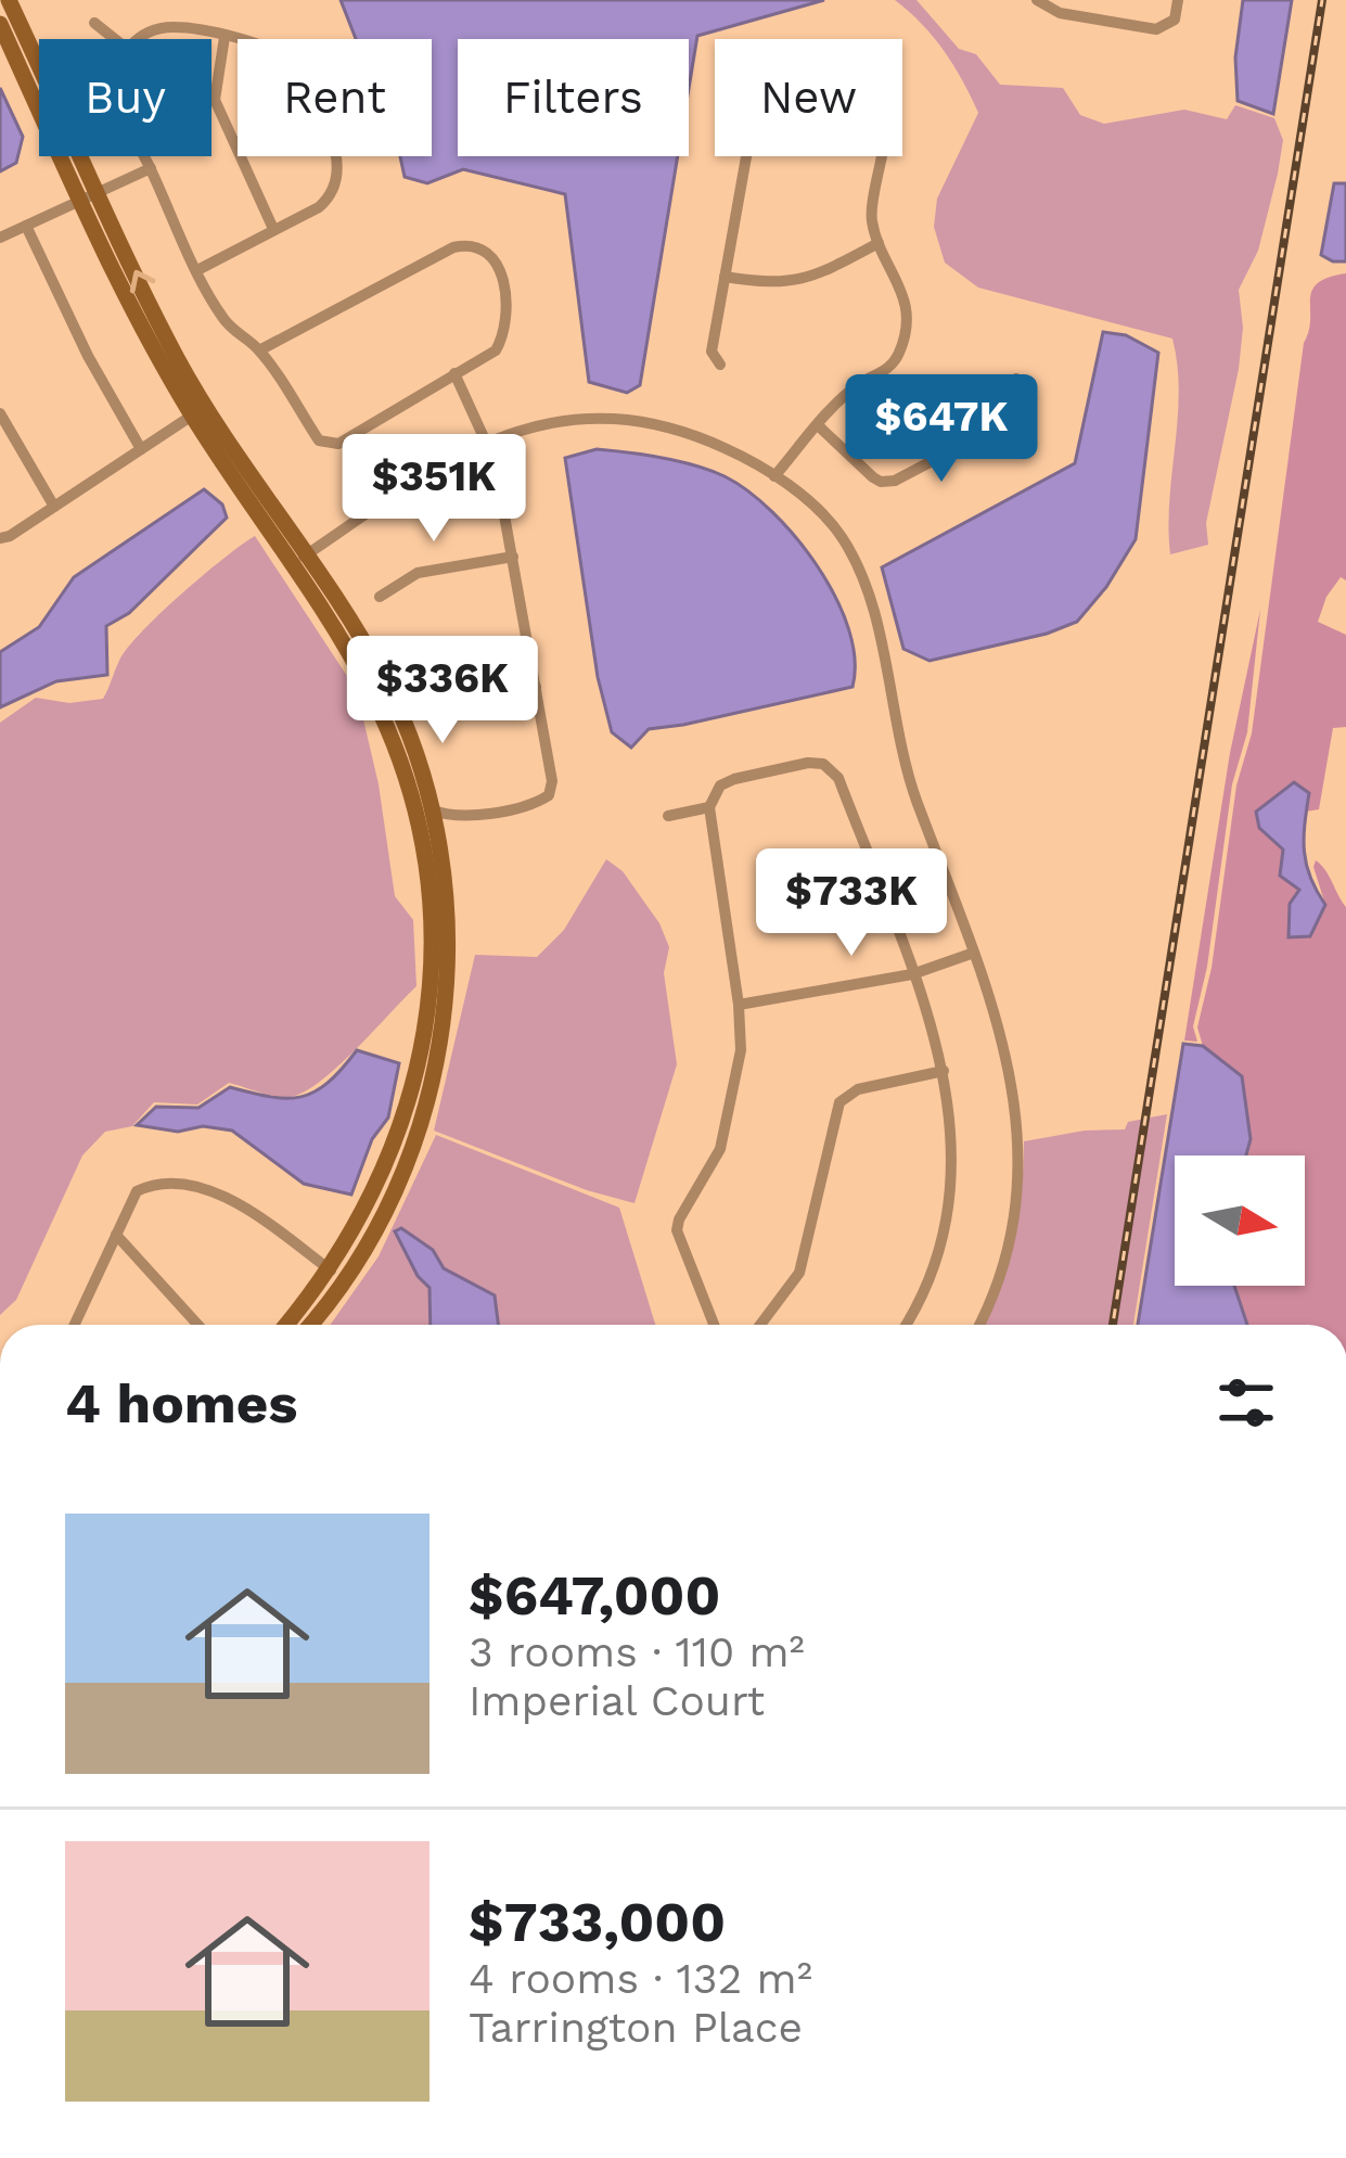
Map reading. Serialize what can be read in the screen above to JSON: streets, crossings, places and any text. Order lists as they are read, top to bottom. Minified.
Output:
{"north":"right","page":{"chip":["Buy","Rent","Filters","New"],"price":["$647K","$351K","$336K","$733K"],"heading":"4 homes","list":[{"name":"$647,000","note":"3 rooms · 110 m² · Imperial Court"},{"name":"$733,000","note":"4 rooms · 132 m² · Tarrington Place"}]}}
